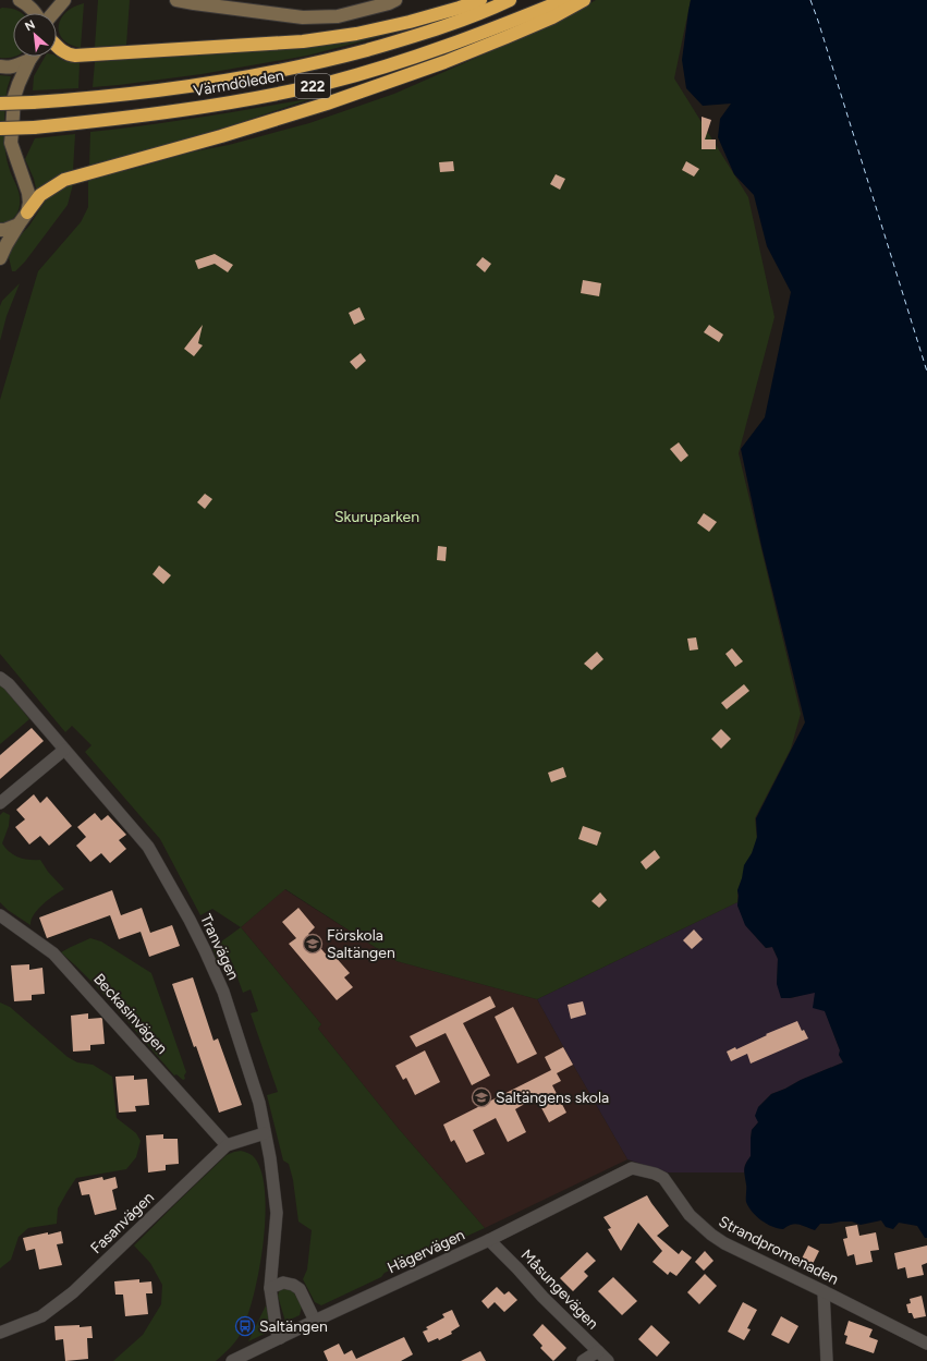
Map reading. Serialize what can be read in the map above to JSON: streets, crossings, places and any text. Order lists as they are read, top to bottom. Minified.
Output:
{"streets":{"highway":["Värmdöleden","222"],"street":["Tranvägen","Beckasinvägen","Fasanvägen","Strandpromenaden","Hägervägen","Måsungevägen"]},"crossings":[["Värmdöleden","222"],["Tranvägen","Fasanvägen"],["Tranvägen","Hägervägen"],["Beckasinvägen","Fasanvägen"],["Strandpromenaden","Hägervägen"],["Hägervägen","Måsungevägen"]],"parks":["Skuruparken"],"places":{"school or university":["Förskola Saltängen","Saltängens skola"],"bus stop":["Saltängen"]},"north":"top left"}
